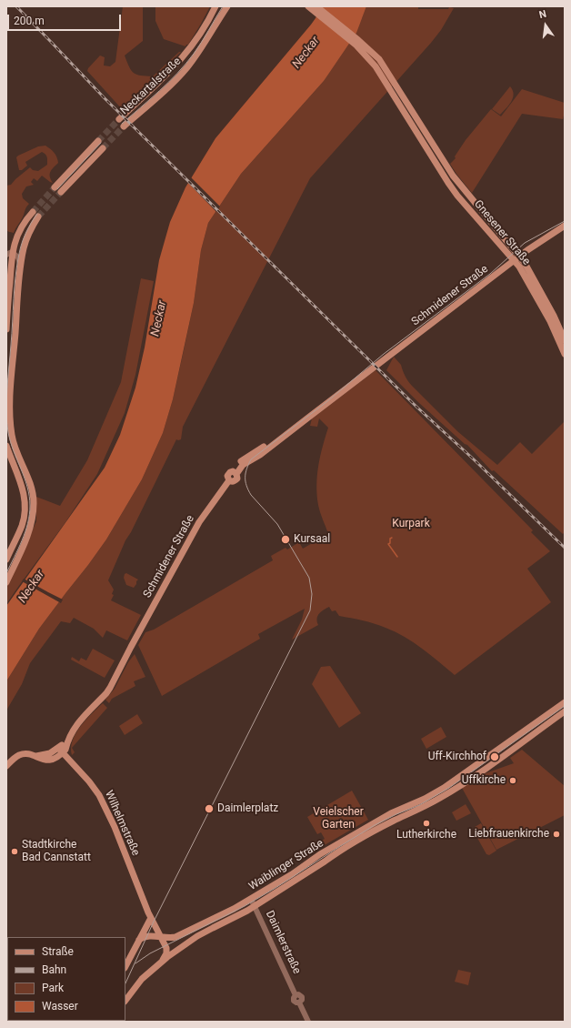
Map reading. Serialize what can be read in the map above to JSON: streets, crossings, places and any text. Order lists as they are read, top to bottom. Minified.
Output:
{"streets":{"main road":["Neckartalstraße","Gnesener Straße","Schmidener Straße","Wilhelmstraße","Waiblinger Straße"],"street":["Daimlerstraße"]},"crossings":[["Gnesener Straße","Schmidener Straße"],["Schmidener Straße","Wilhelmstraße"],["Wilhelmstraße","Waiblinger Straße"],["Waiblinger Straße","Daimlerstraße"]],"water":["Neckar"],"parks":["Kurpark","Veielscher Garten"],"places":["Kursaal","Uff-Kirchhof","Uffkirche","Daimlerplatz","Lutherkirche","Liebfrauenkirche","Stadtkirche Bad Cannstatt"],"legend":["Straße","Bahn","Park","Wasser"],"scale_bar":"200 m","north":"top"}
